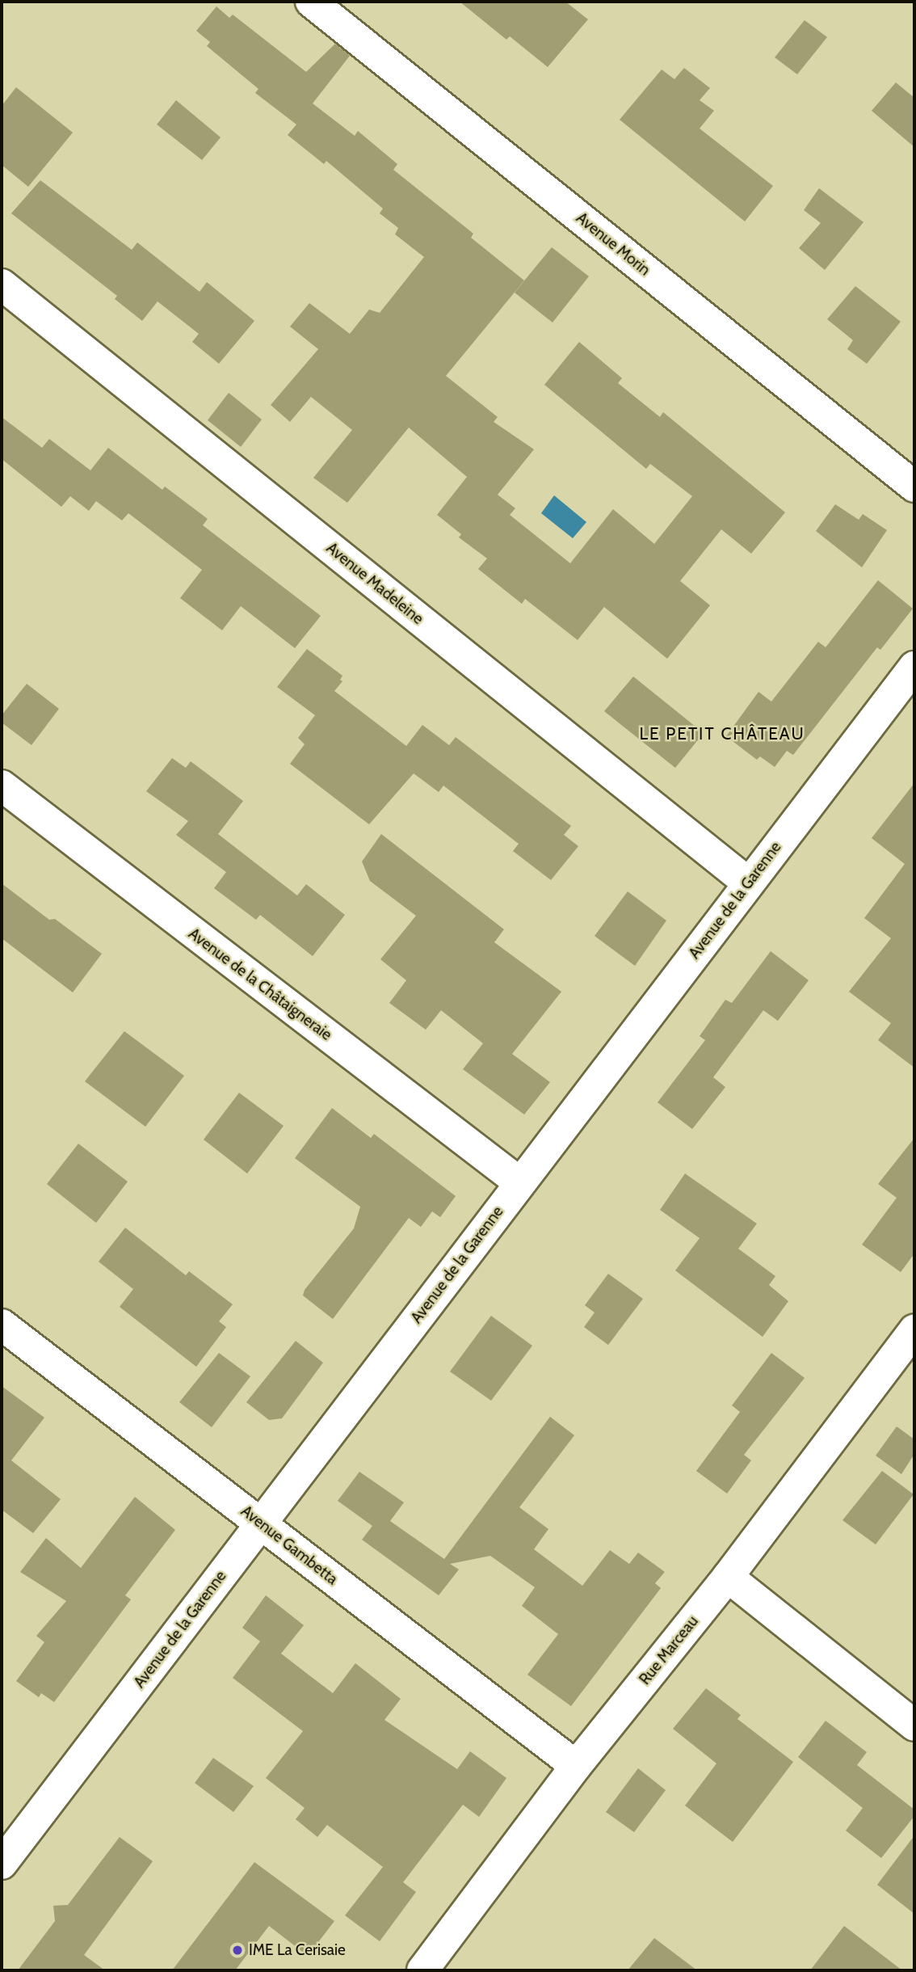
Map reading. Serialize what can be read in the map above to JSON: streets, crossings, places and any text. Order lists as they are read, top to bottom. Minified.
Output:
{"streets":{"street":["Avenue Morin","Avenue Madeleine","Avenue de la Garenne","Avenue de la Châtaigneraie","Avenue Gambetta","Rue Marceau"]},"crossings":[["Avenue Madeleine","Avenue de la Garenne"],["Avenue de la Garenne","Avenue de la Châtaigneraie"],["Avenue de la Garenne","Avenue Gambetta"],["Avenue Gambetta","Rue Marceau"]],"districts":["LE PETIT CHÂTEAU"],"places":["IME La Cerisaie"]}
